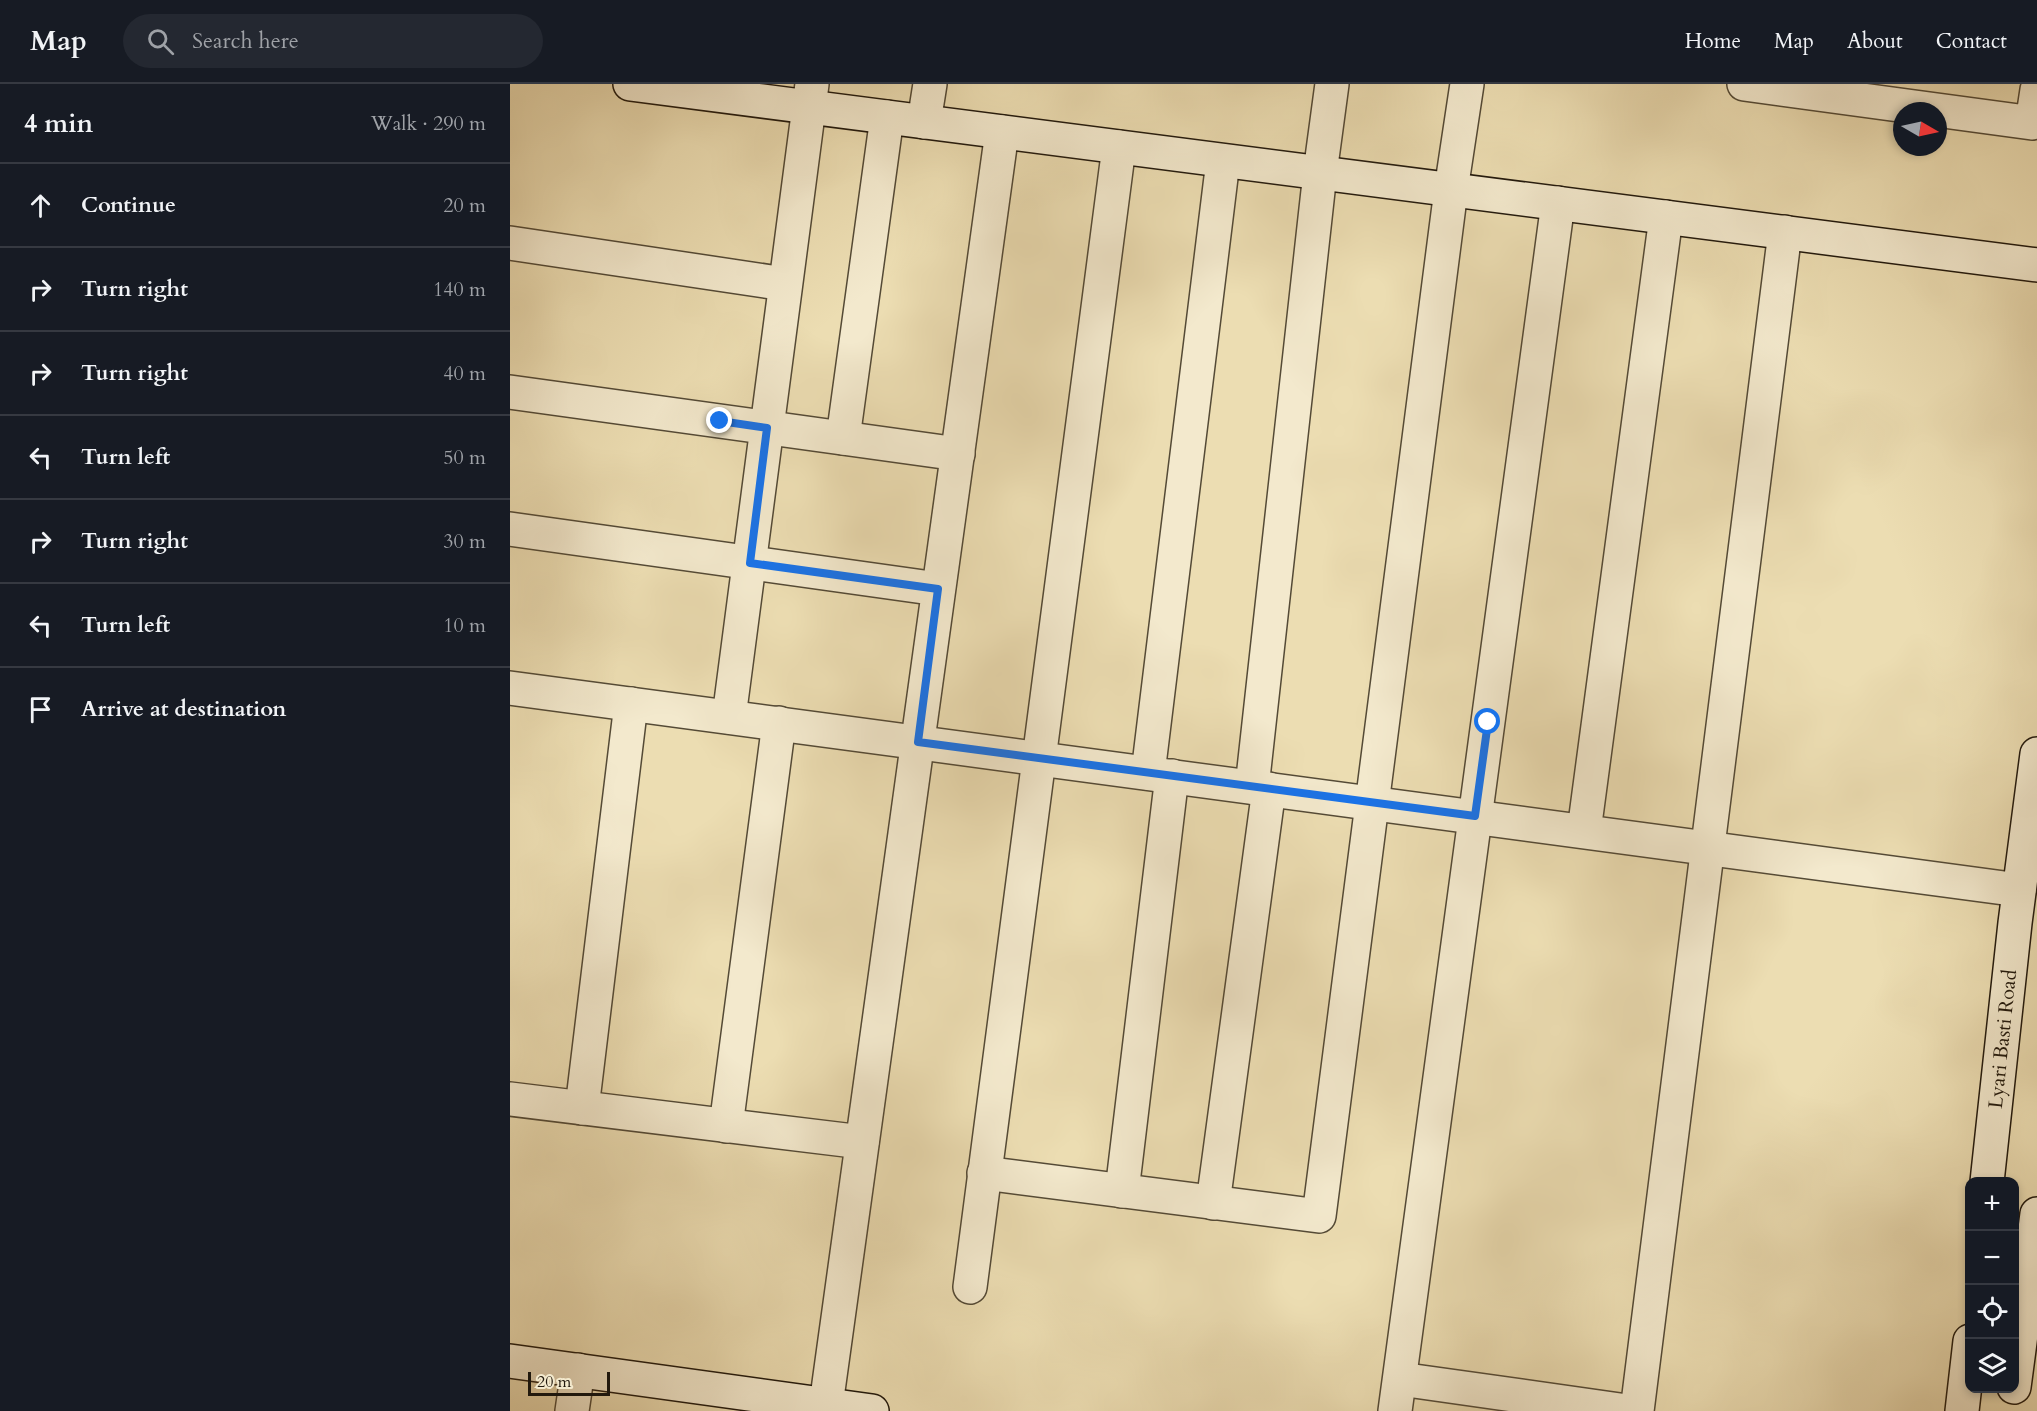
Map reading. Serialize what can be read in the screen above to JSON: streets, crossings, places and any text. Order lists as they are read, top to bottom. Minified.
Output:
{"streets":{"street":["Lyari Basti Road"]},"scale_bar":"20 m","north":"right","page":{"header":"Map","search":"Search here","nav":["Home","Map","About","Contact"],"heading":["4 min","Walk · 290 m"],"list":[["Continue","20 m"],["Turn right","140 m"],["Turn right","40 m"],["Turn left","50 m"],["Turn right","30 m"],["Turn left","10 m"],"Arrive at destination"],"map_buttons":["+","−"],"scale":"20 m"}}
